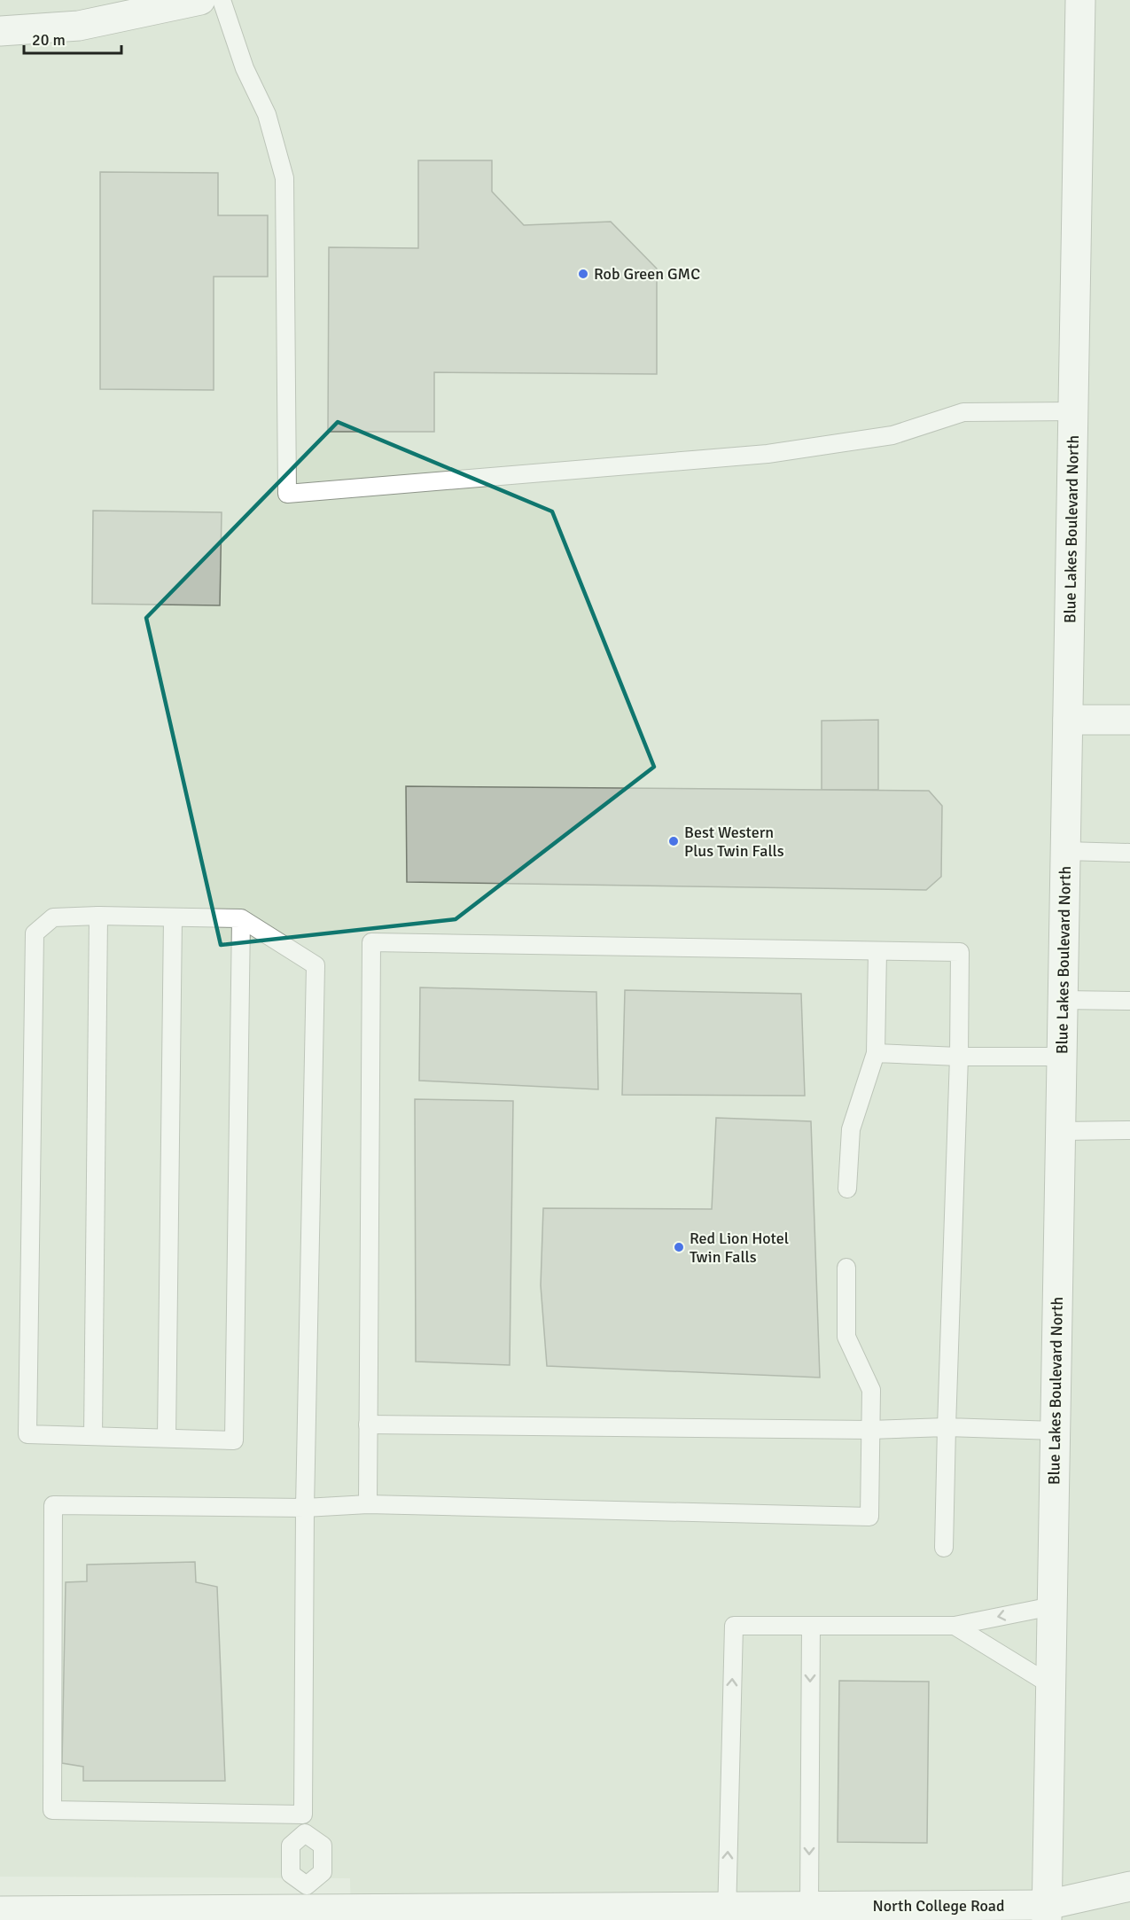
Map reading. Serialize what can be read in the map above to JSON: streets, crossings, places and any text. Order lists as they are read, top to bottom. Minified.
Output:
{"streets":{"main road":["Blue Lakes Boulevard North","North College Road"]},"crossings":[["Blue Lakes Boulevard North","North College Road"]],"places":["Rob Green GMC","Best Western Plus Twin Falls","Red Lion Hotel Twin Falls"],"scale_bar":"20 m"}
